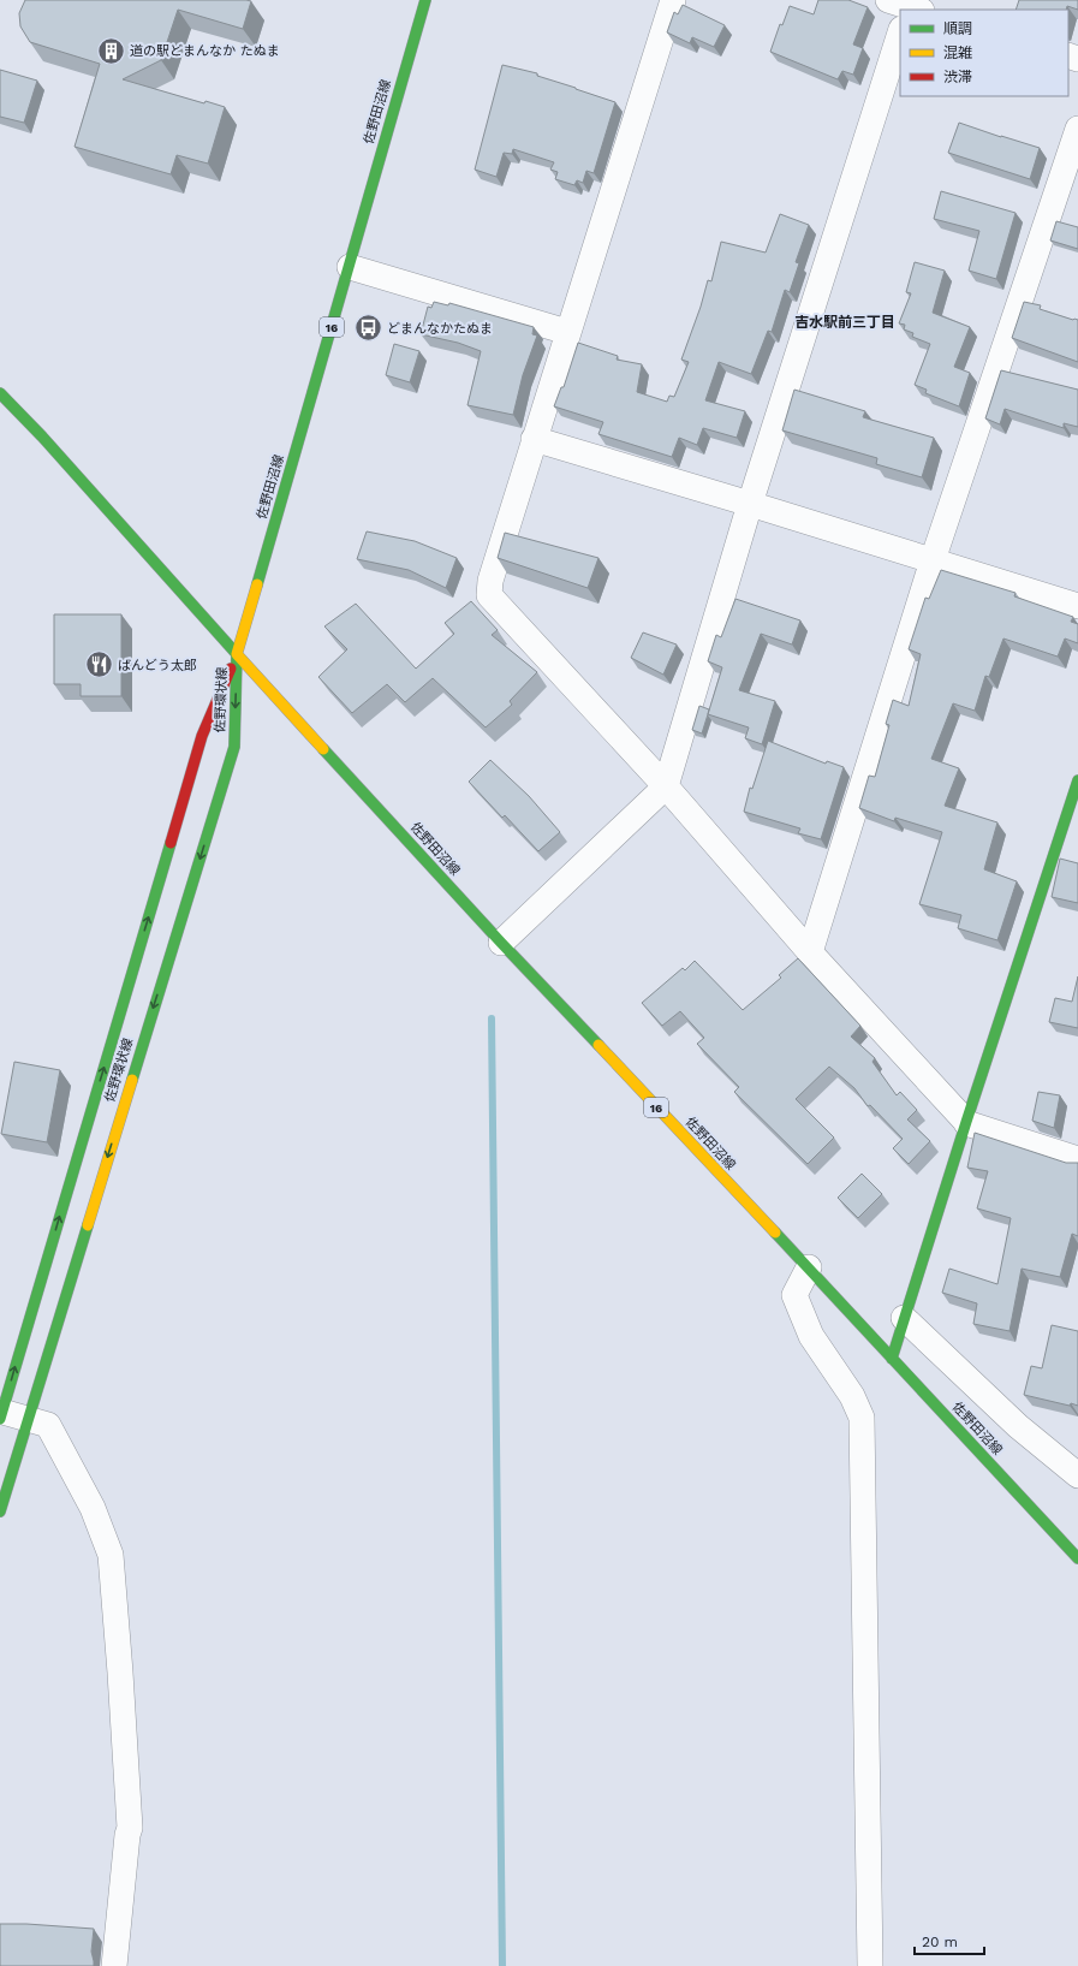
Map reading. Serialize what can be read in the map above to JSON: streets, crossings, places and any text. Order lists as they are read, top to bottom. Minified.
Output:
{"streets":{"main road":["佐野田沼線","16","佐野環状線"]},"crossings":[["佐野田沼線","佐野環状線"]],"districts":["吉水駅前三丁目"],"places":{"building":["道の駅どまんなか たぬま"],"bus stop":["どまんなかたぬま"],"restaurant":["ばんどう太郎"]},"legend":["順調","混雑","渋滞"],"scale_bar":"20 m"}
